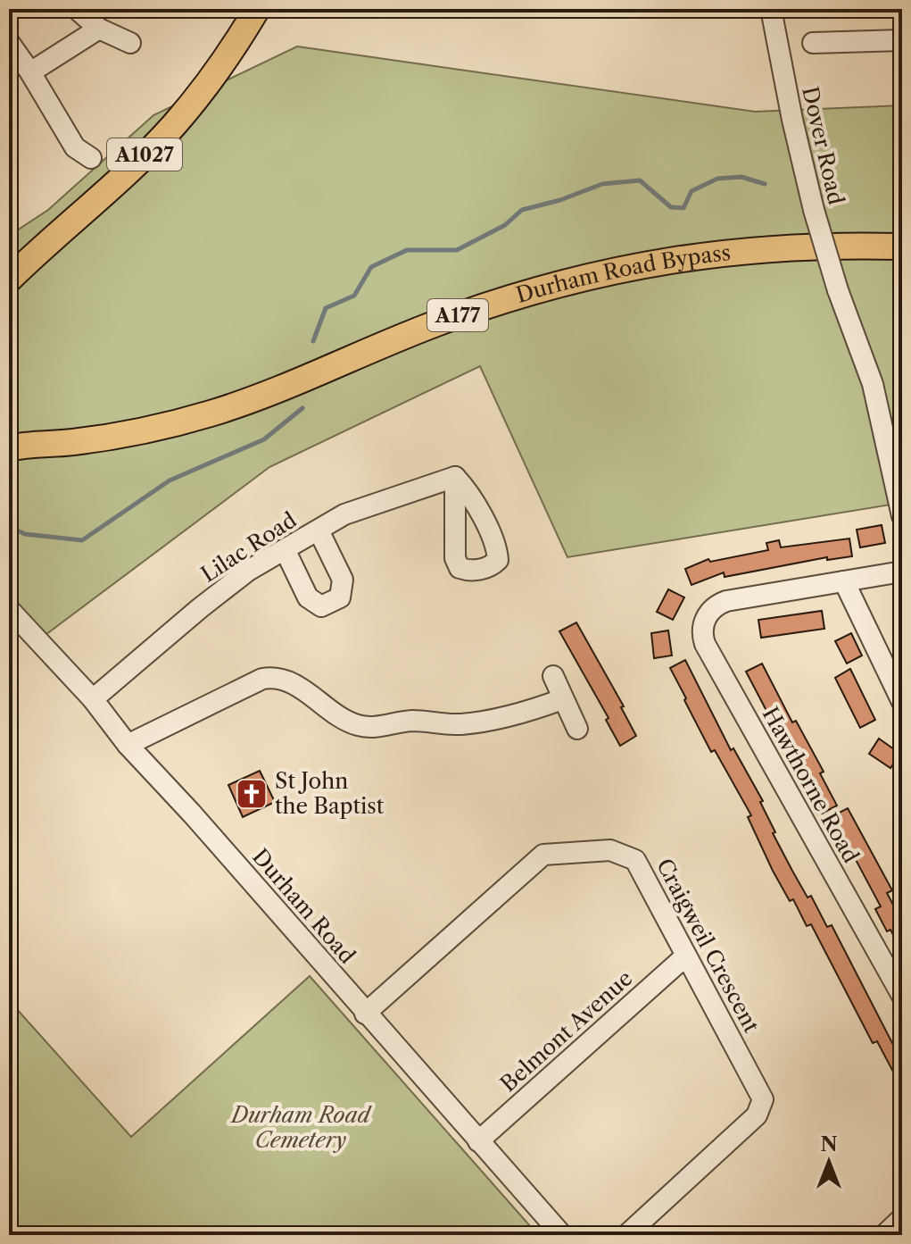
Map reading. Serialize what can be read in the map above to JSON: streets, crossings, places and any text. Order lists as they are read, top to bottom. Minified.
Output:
{"streets":{"main road":["A1027","Durham Road Bypass","A177"],"street":["Dover Road","Lilac Road","Hawthorne Road","Durham Road","Craigweil Crescent","Belmont Avenue"]},"crossings":[["Lilac Road","Durham Road"],["Durham Road","Craigweil Crescent"],["Durham Road","Belmont Avenue"],["Craigweil Crescent","Belmont Avenue"]],"parks":["Durham Road Cemetery"],"places":{"church":["St John the Baptist"]},"north":"top"}
